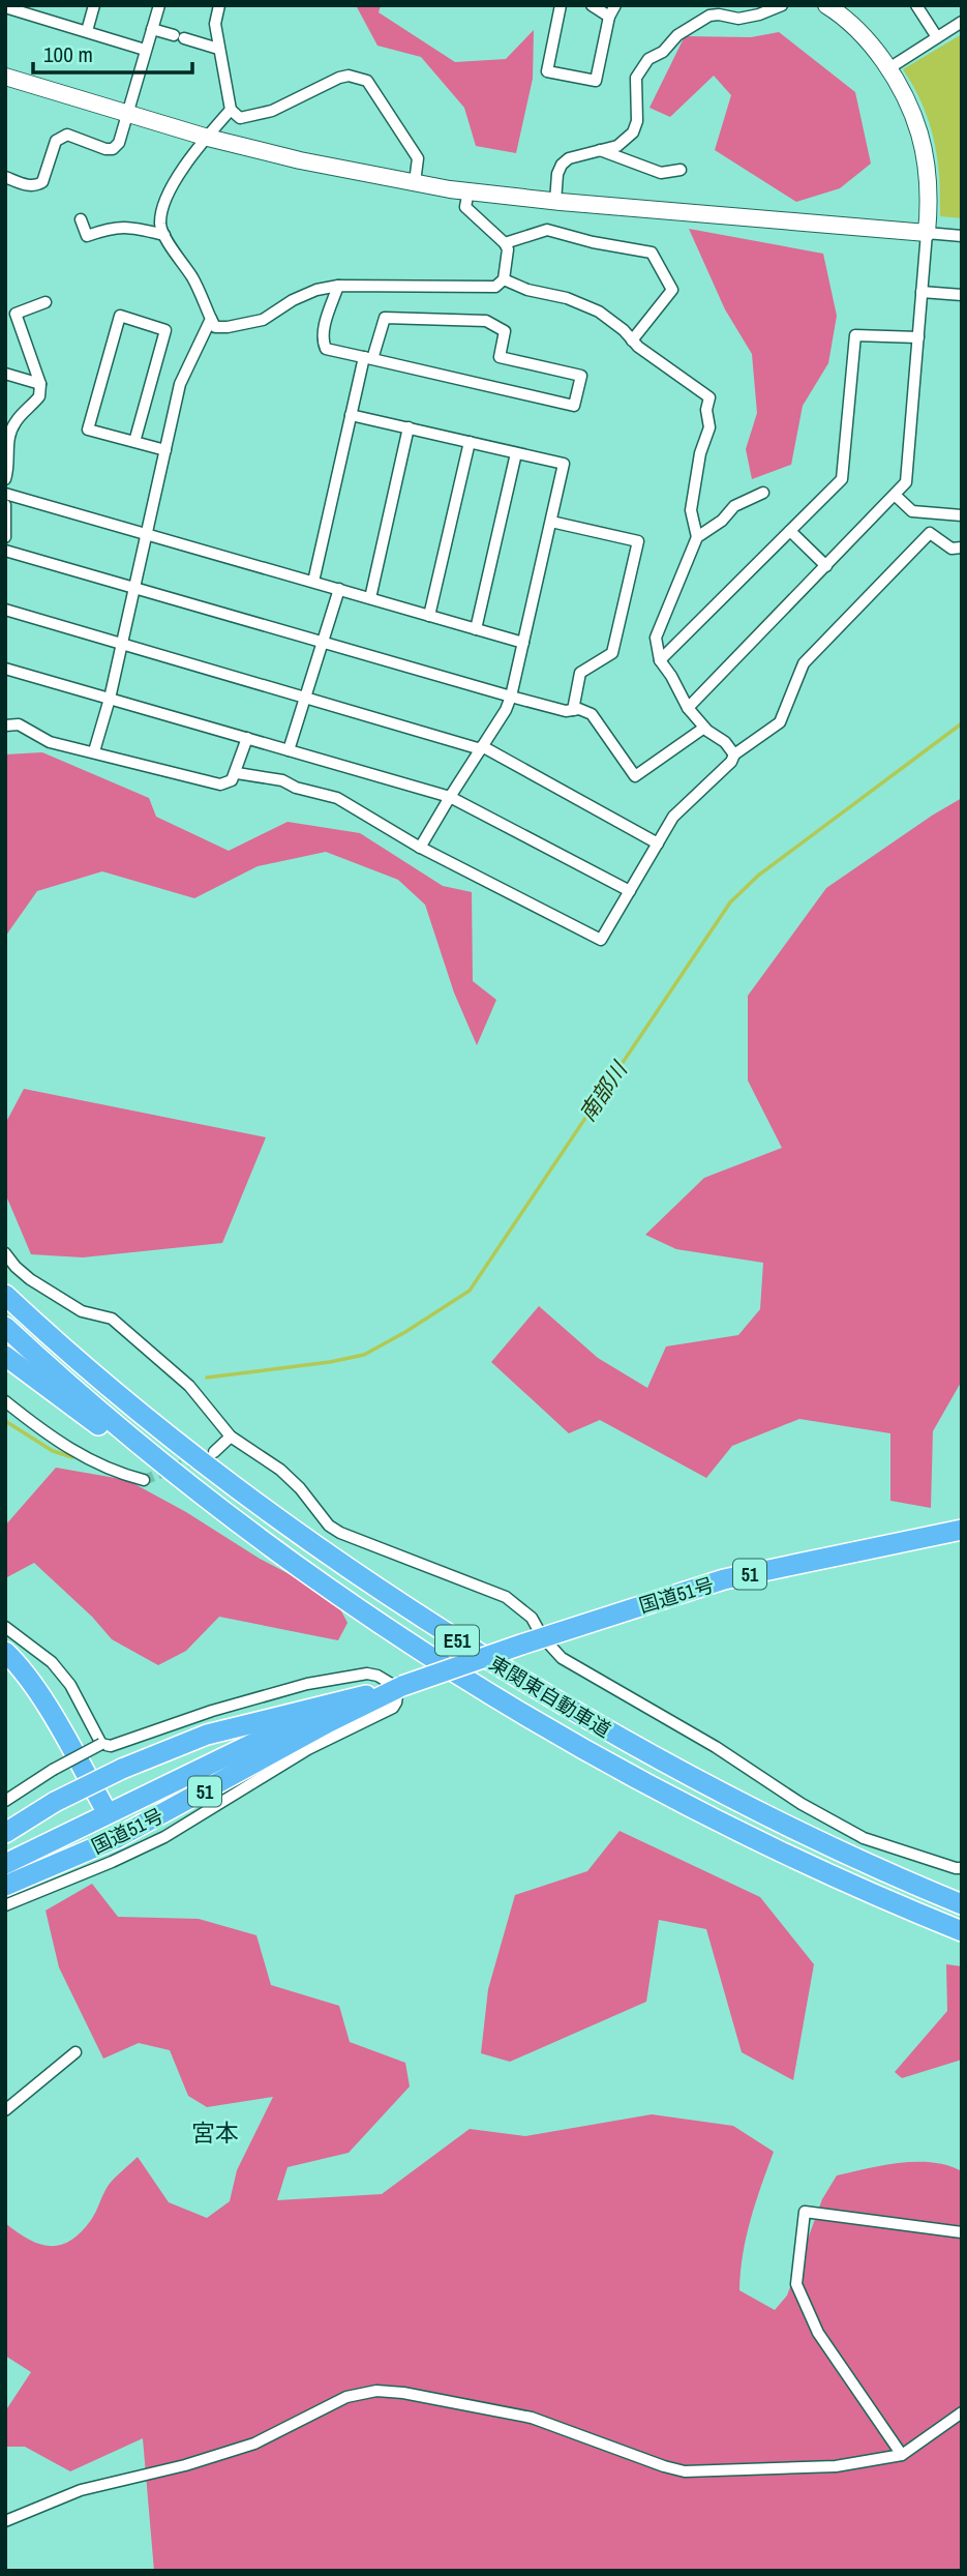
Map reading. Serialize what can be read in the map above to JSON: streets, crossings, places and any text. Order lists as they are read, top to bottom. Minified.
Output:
{"streets":{"highway":["51","国道51号","E51","東関東自動車道"]},"districts":["宮本"],"water":["南部川"],"scale_bar":"100 m"}
